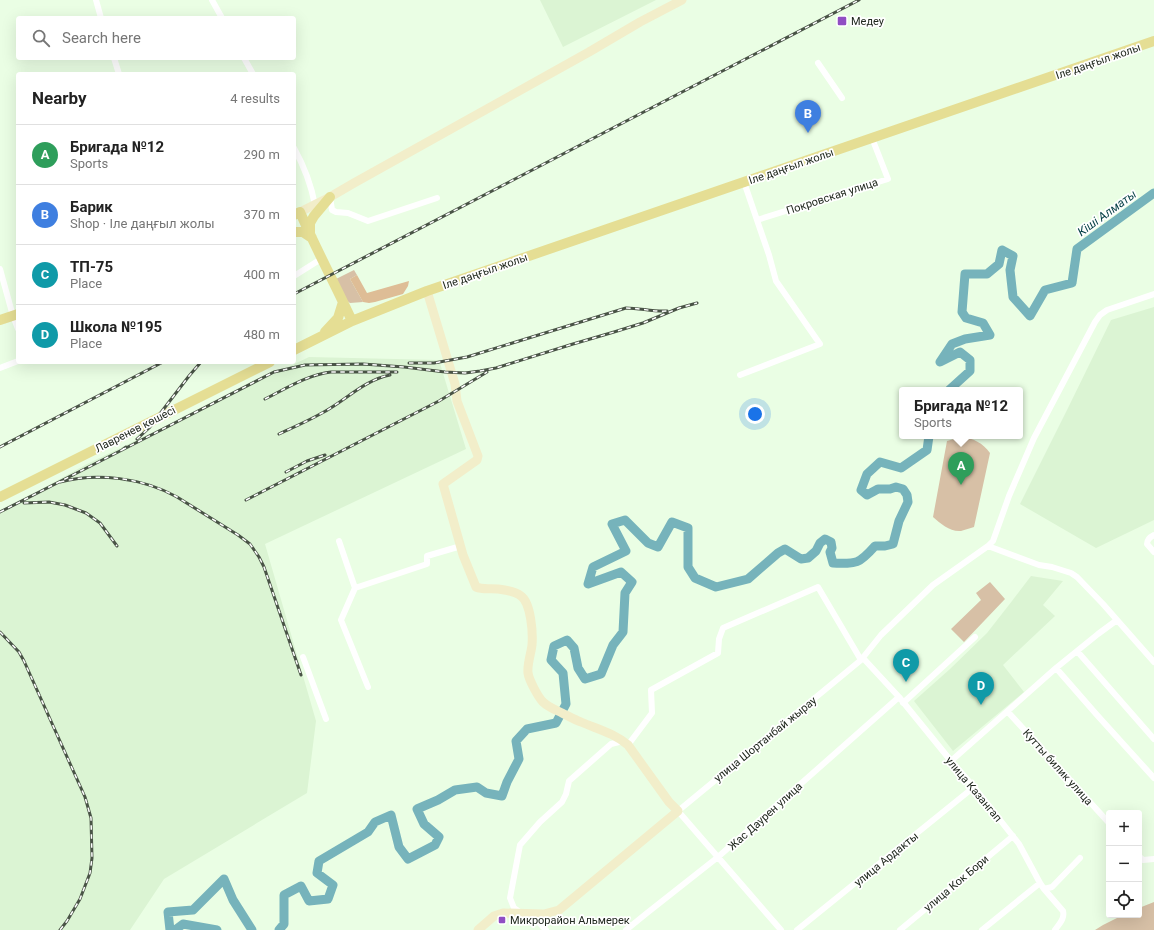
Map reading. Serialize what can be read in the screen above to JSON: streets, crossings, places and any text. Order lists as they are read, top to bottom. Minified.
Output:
{"streets":{"main road":["Іле даңғыл жолы","Лавренев көшесі"],"street":["Покровская улица","улица Шортанбай жырау","Кутты билик улица","улица Казангап","Жас Даурен улица","улица Ардакты","улица Кок Бори"]},"crossings":[["Іле даңғыл жолы","Покровская улица"],["улица Шортанбай жырау","улица Казангап"],["улица Казангап","Жас Даурен улица"],["улица Казангап","улица Ардакты"],["улица Казангап","улица Кок Бори"]],"water":["Кіші Алматы"],"places":{"transit":["Медеу","Микрорайон Альмерек"]},"page":{"search":"Search here","heading":["Nearby","4 results"],"pins":["B","A","C","D"],"list":[{"mark":"A","name":"Бригада №12","note":"Sports","value":"290 m"},{"mark":"B","name":"Барик","note":"Shop · Іле даңғыл жолы","value":"370 m"},{"mark":"C","name":"ТП-75","note":"Place","value":"400 m"},{"mark":"D","name":"Школа №195","note":"Place","value":"480 m"}],"popup":["Бригада №12","Sports"],"map_buttons":["+","−"]}}
